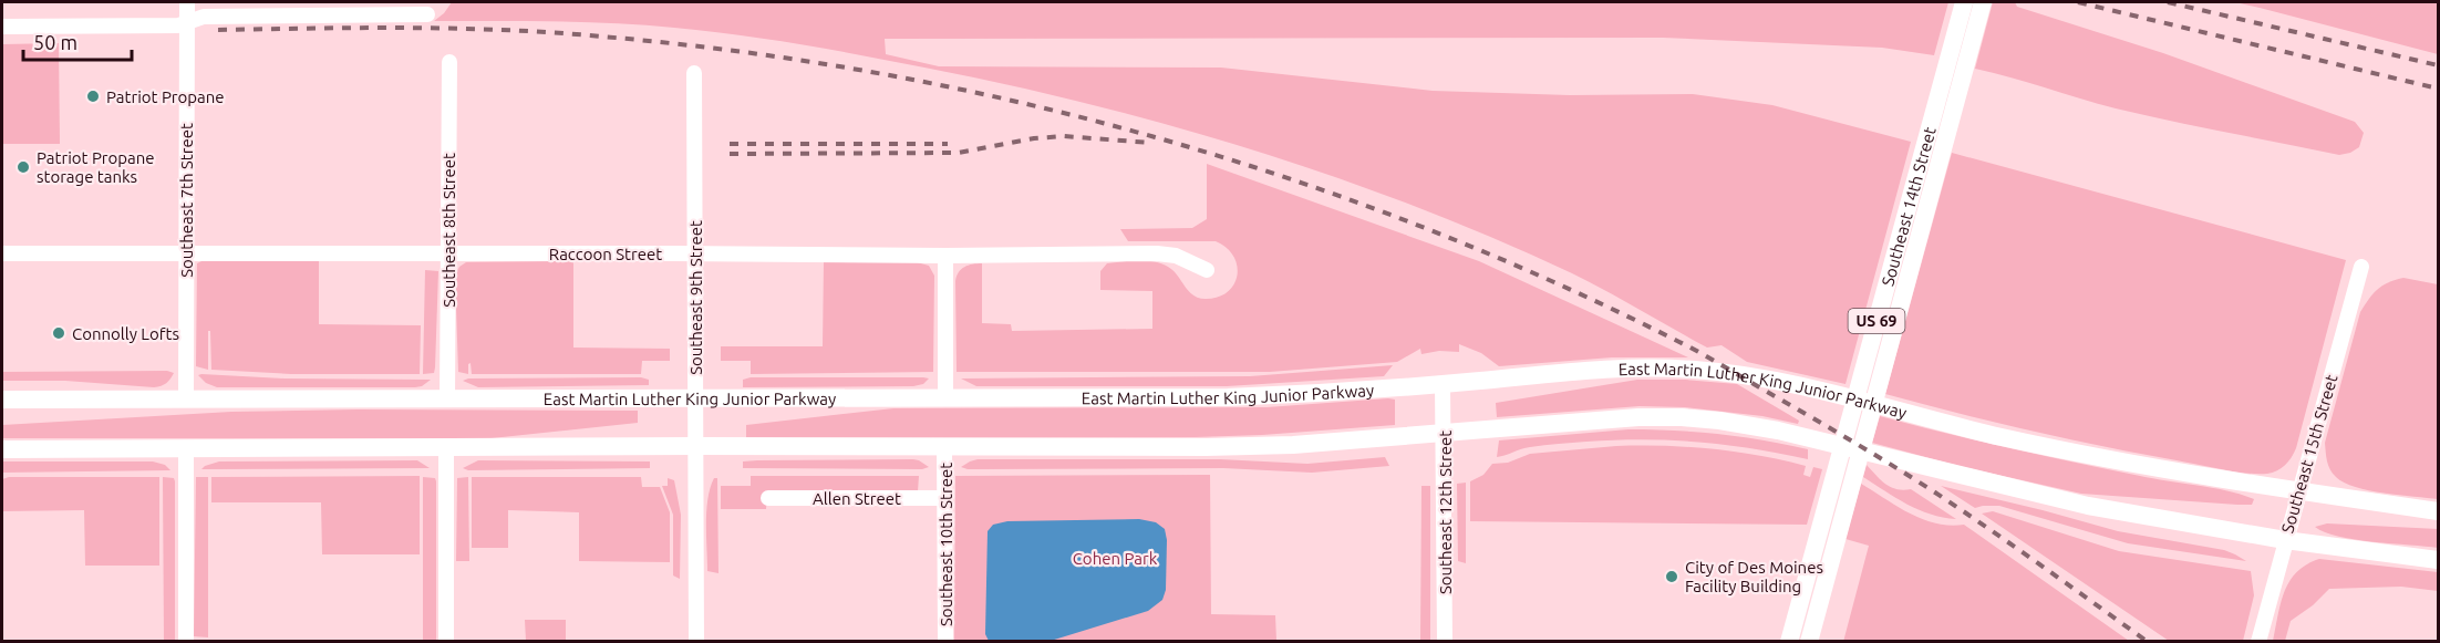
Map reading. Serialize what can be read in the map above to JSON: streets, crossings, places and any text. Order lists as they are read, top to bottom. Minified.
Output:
{"streets":{"main road":["Southeast 14th Street","US 69","East Martin Luther King Junior Parkway"],"street":["Southeast 7th Street","Southeast 8th Street","Raccoon Street","Southeast 9th Street","Southeast 15th Street","Allen Street","Southeast 12th Street","Southeast 10th Street"]},"crossings":[["Southeast 7th Street","Raccoon Street"],["Southeast 7th Street","East Martin Luther King Junior Parkway"],["Southeast 8th Street","Raccoon Street"],["Southeast 8th Street","East Martin Luther King Junior Parkway"],["Raccoon Street","Southeast 9th Street"],["Southeast 9th Street","East Martin Luther King Junior Parkway"],["East Martin Luther King Junior Parkway","Southeast 15th Street"],["East Martin Luther King Junior Parkway","Southeast 12th Street"],["East Martin Luther King Junior Parkway","Southeast 10th Street"],["Allen Street","Southeast 10th Street"]],"parks":["Cohen Park"],"places":["Patriot Propane","Patriot Propane storage tanks","Connolly Lofts","City of Des Moines Facility Building"],"scale_bar":"50 m"}
